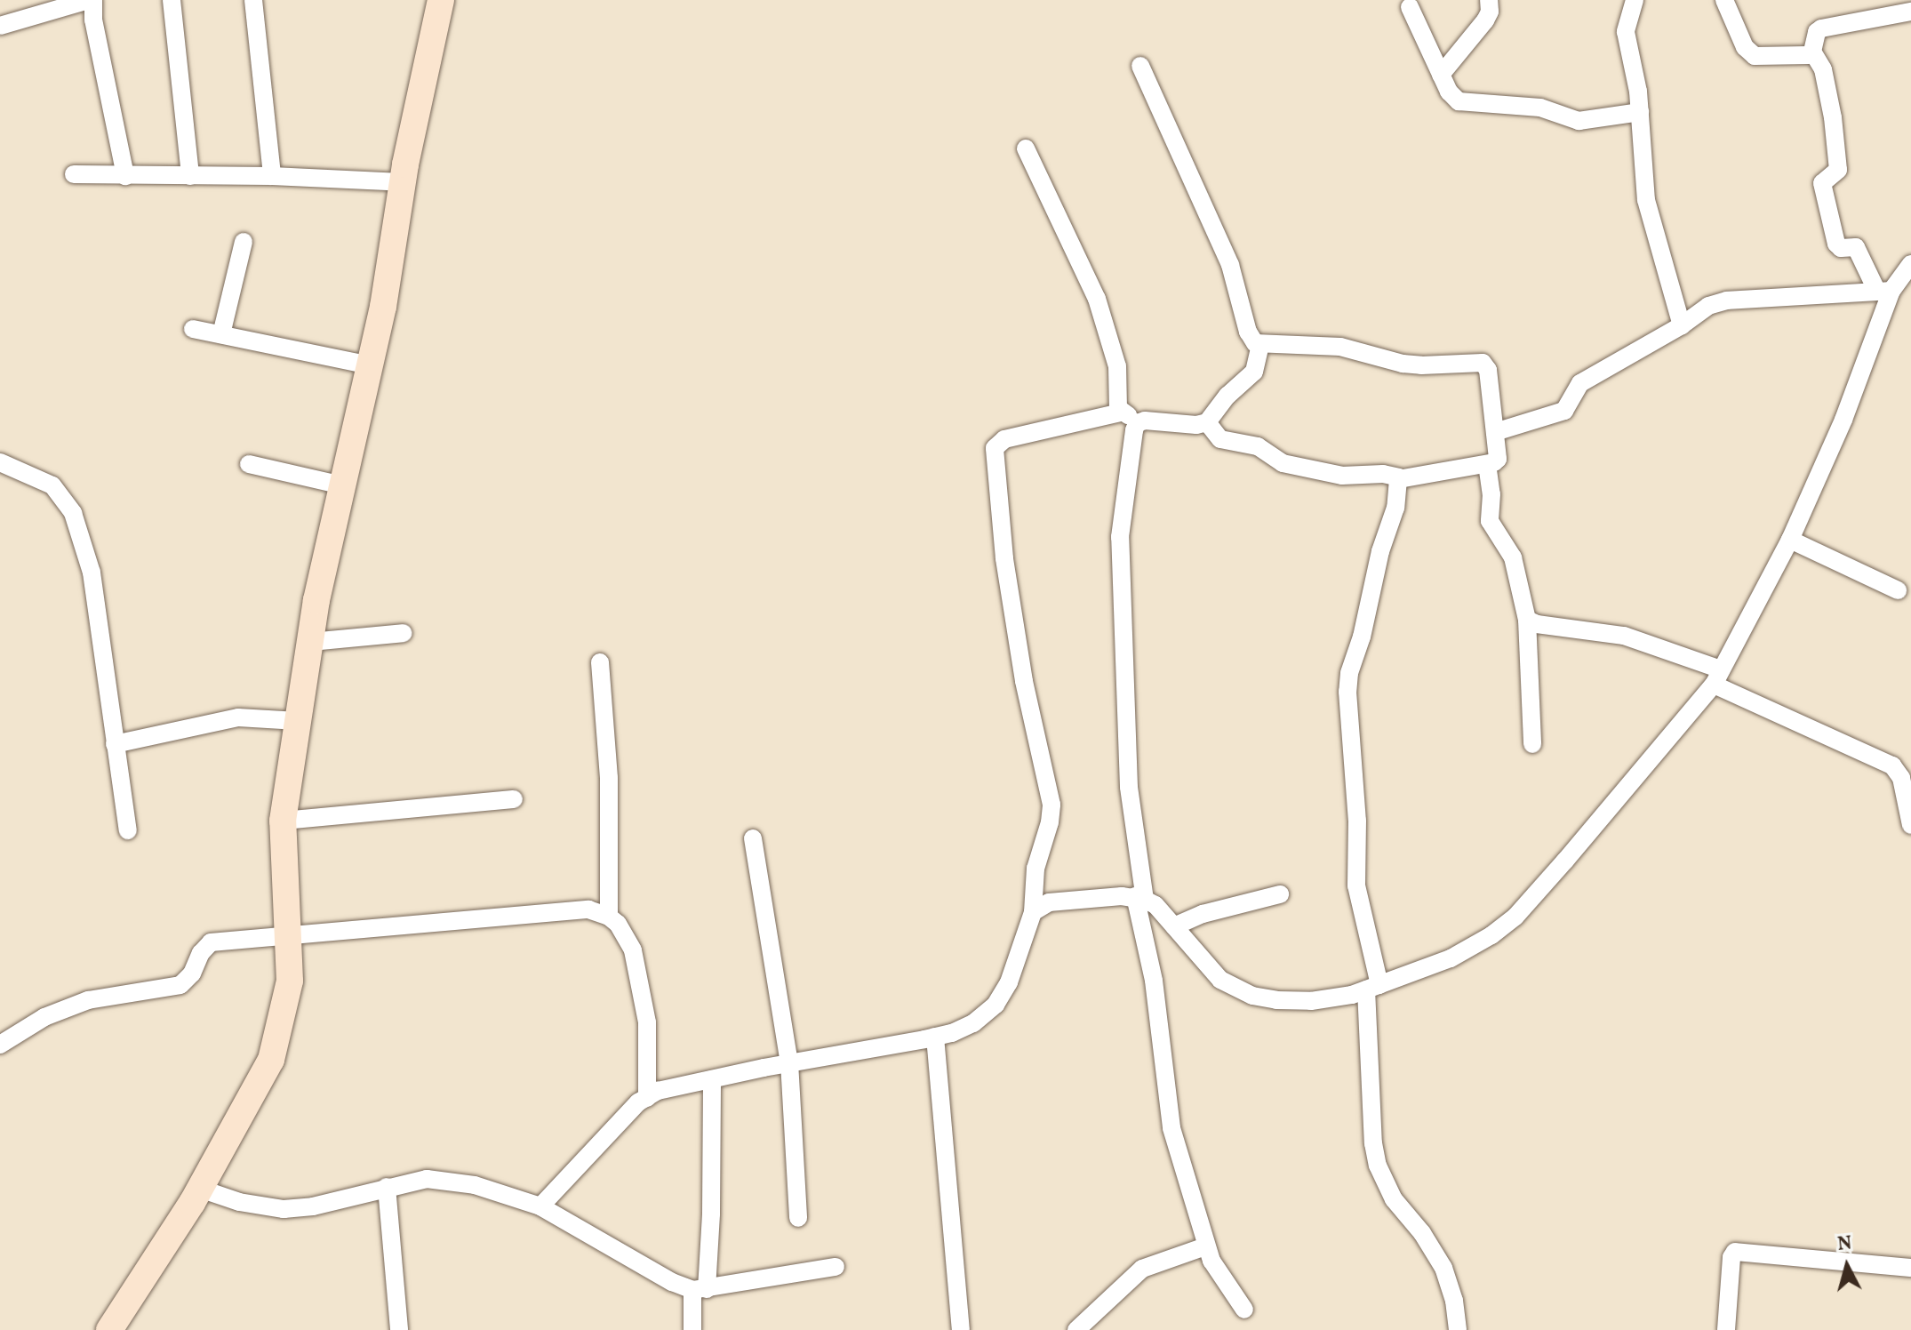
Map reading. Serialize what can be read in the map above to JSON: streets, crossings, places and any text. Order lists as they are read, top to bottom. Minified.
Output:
{"north":"top"}
